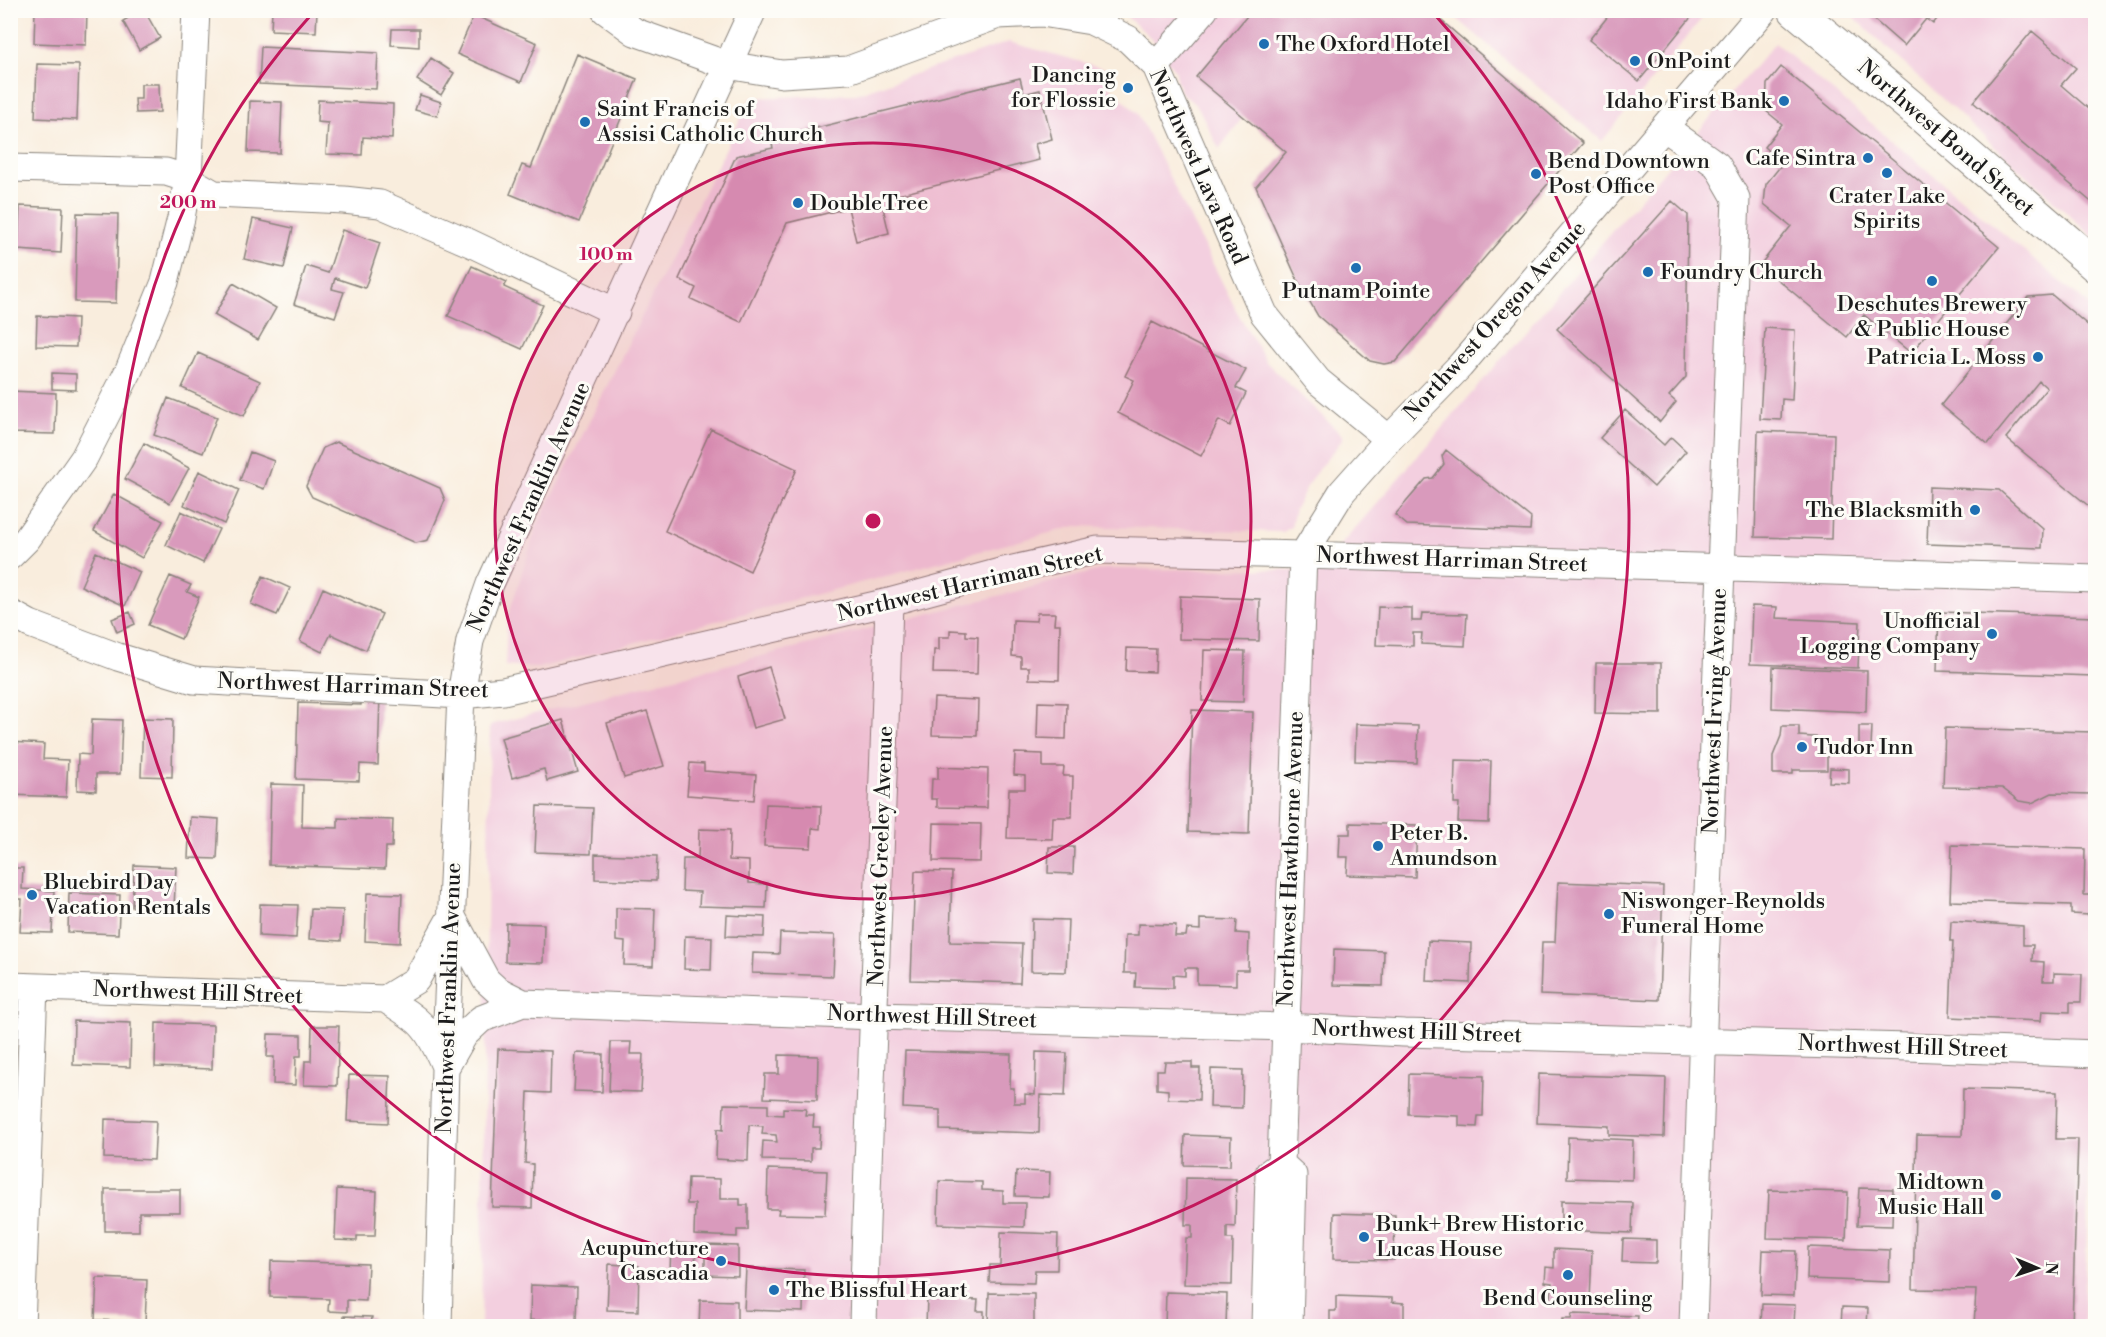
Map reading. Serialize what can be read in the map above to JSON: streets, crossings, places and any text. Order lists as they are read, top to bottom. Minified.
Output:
{"streets":{"main road":["Northwest Bond Street"],"street":["Northwest Lava Road","Northwest Oregon Avenue","Northwest Franklin Avenue","Northwest Harriman Street","Northwest Irving Avenue","Northwest Greeley Avenue","Northwest Hawthorne Avenue","Northwest Hill Street"]},"crossings":[["Northwest Lava Road","Northwest Oregon Avenue"],["Northwest Lava Road","Northwest Franklin Avenue"],["Northwest Oregon Avenue","Northwest Harriman Street"],["Northwest Oregon Avenue","Northwest Irving Avenue"],["Northwest Oregon Avenue","Northwest Hawthorne Avenue"],["Northwest Franklin Avenue","Northwest Harriman Street"],["Northwest Franklin Avenue","Northwest Hill Street"],["Northwest Harriman Street","Northwest Irving Avenue"],["Northwest Harriman Street","Northwest Greeley Avenue"],["Northwest Harriman Street","Northwest Hawthorne Avenue"],["Northwest Irving Avenue","Northwest Hill Street"],["Northwest Greeley Avenue","Northwest Hill Street"],["Northwest Hawthorne Avenue","Northwest Hill Street"]],"places":["The Oxford Hotel","OnPoint","Dancing for Flossie","Idaho First Bank","Saint Francis of Assisi Catholic Church","Cafe Sintra","Crater Lake Spirits","Bend Downtown Post Office","DoubleTree","Putnam Pointe","Foundry Church","Deschutes Brewery & Public House","Patricia L. Moss","The Blacksmith","Unofficial Logging Company","Tudor Inn","Peter B. Amundson","Bluebird Day Vacation Rentals","Niswonger-Reynolds Funeral Home","Midtown Music Hall","Bunk+ Brew Historic Lucas House","Acupuncture Cascadia","Bend Counseling","The Blissful Heart"],"north":"right","rings":["200 m","100 m"]}
